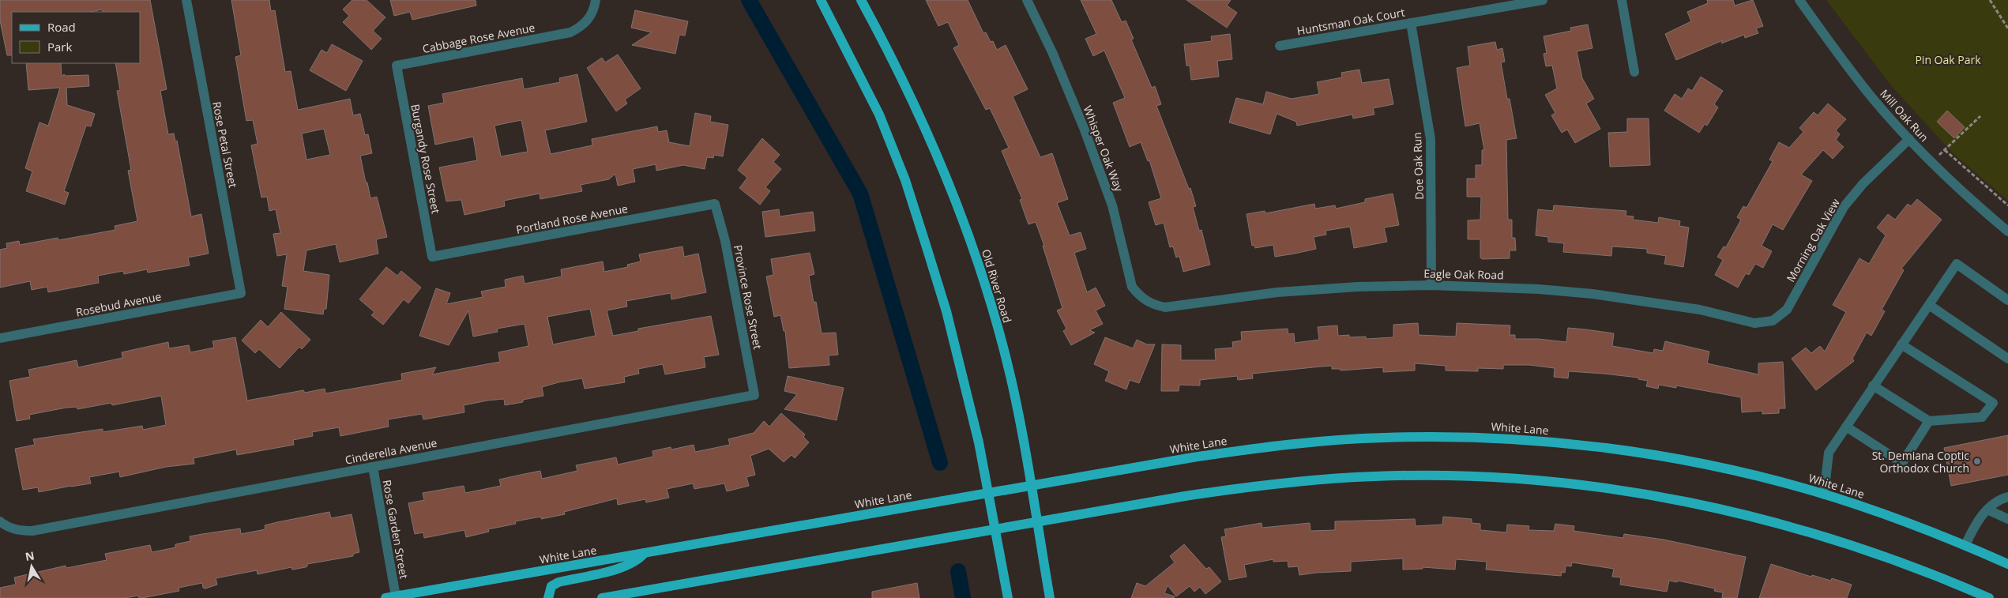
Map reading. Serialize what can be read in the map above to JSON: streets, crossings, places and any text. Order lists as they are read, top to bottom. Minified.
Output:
{"streets":{"main road":["Old River Road","White Lane"],"street":["Huntsman Oak Court","Cabbage Rose Avenue","Mill Oak Run","Rose Petal Street","Whisper Oak Way","Burgandy Rose Street","Doe Oak Run","Portland Rose Avenue","Morning Oak View","Eagle Oak Road","Province Rose Street","Rosebud Avenue","Cinderella Avenue","Rose Garden Street"]},"crossings":[["Huntsman Oak Court","Doe Oak Run"],["Cabbage Rose Avenue","Burgandy Rose Street"],["Mill Oak Run","Morning Oak View"],["Rose Petal Street","Rosebud Avenue"],["Whisper Oak Way","Eagle Oak Road"],["Burgandy Rose Street","Portland Rose Avenue"],["Doe Oak Run","Eagle Oak Road"],["Portland Rose Avenue","Province Rose Street"],["Morning Oak View","Eagle Oak Road"],["Old River Road","White Lane"],["Province Rose Street","Cinderella Avenue"],["White Lane","Rose Garden Street"],["Cinderella Avenue","Rose Garden Street"]],"parks":["Pin Oak Park"],"places":["St. Demiana Coptic Orthodox Church"],"legend":["Road","Park"],"north":"top"}
